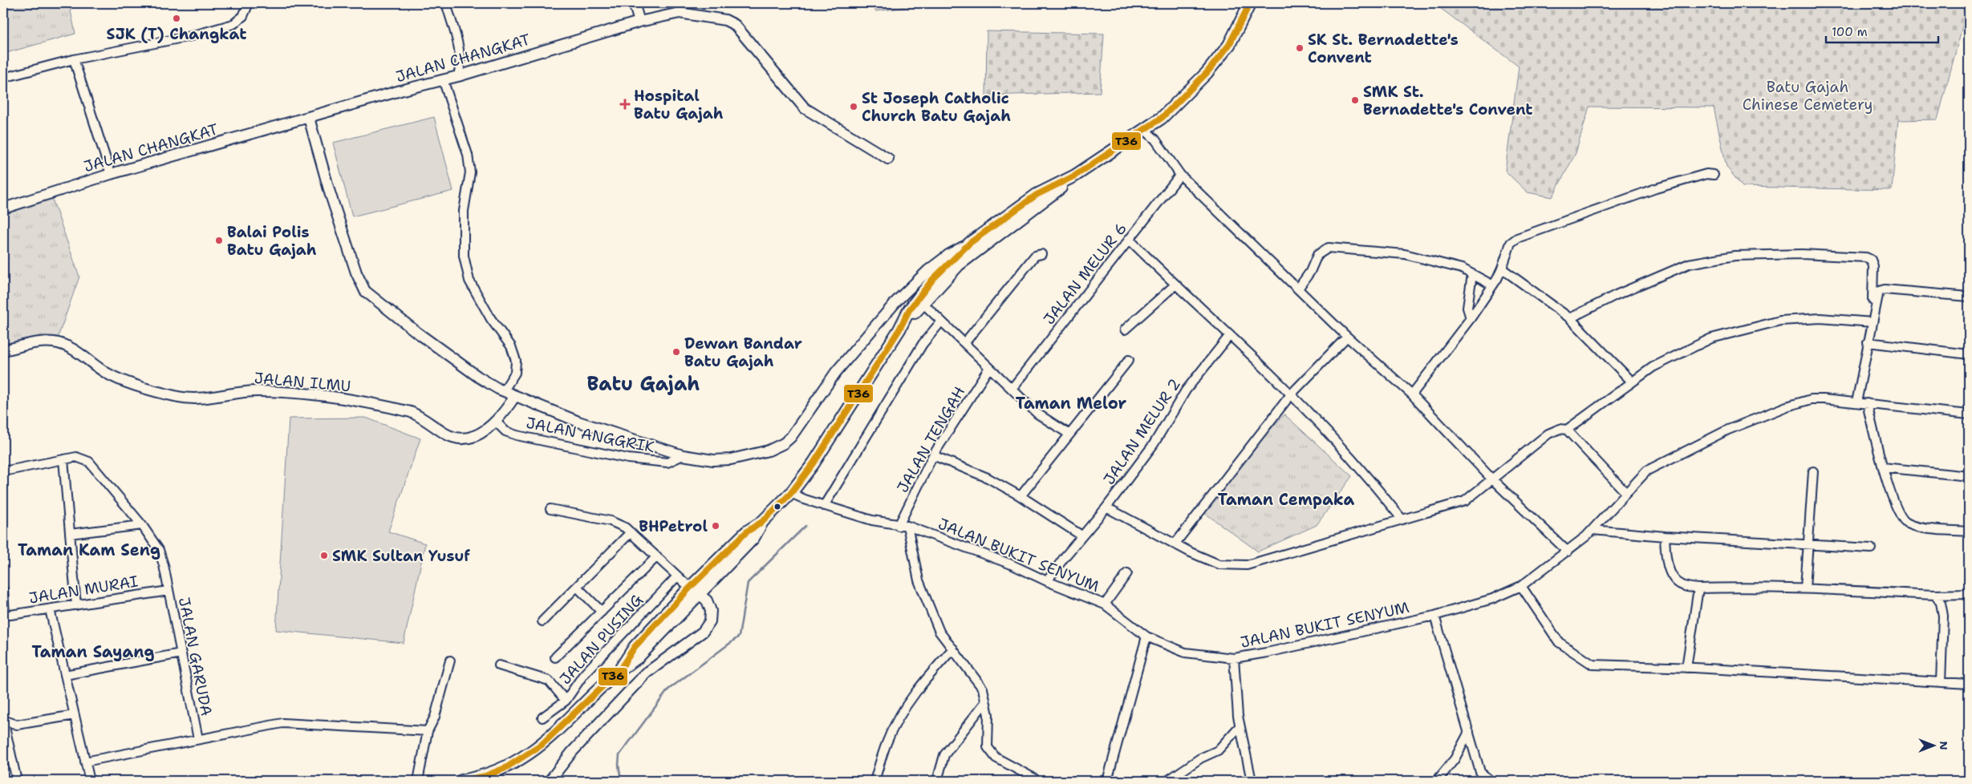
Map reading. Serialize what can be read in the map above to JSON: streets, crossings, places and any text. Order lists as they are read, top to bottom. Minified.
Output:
{"streets":{"street":["JALAN CHANGKAT","JALAN MELUR 6","JALAN ILMU","JALAN MELUR 2","JALAN ANGGRIK","JALAN TENGAH","JALAN BUKIT SENYUM","JALAN MURAI","JALAN PUSING","JALAN GARUDA"]},"crossings":[["JALAN ILMU","JALAN ANGGRIK"],["JALAN MELUR 2","JALAN BUKIT SENYUM"],["JALAN TENGAH","JALAN BUKIT SENYUM"],["JALAN MURAI","JALAN GARUDA"]],"districts":["Batu Gajah","Taman Melor","Taman Cempaka","Taman Kam Seng","Taman Sayang"],"parks":["Batu Gajah Chinese Cemetery"],"places":{"other":["SJK (T) Changkat","SK St. Bernadette's Convent","SMK St. Bernadette's Convent","St Joseph Catholic Church Batu Gajah","Balai Polis Batu Gajah","Dewan Bandar Batu Gajah","BHPetrol","SMK Sultan Yusuf"],"health":["Hospital Batu Gajah"]},"lines":["transit line T36"],"scale_bar":"100 m","north":"right"}
